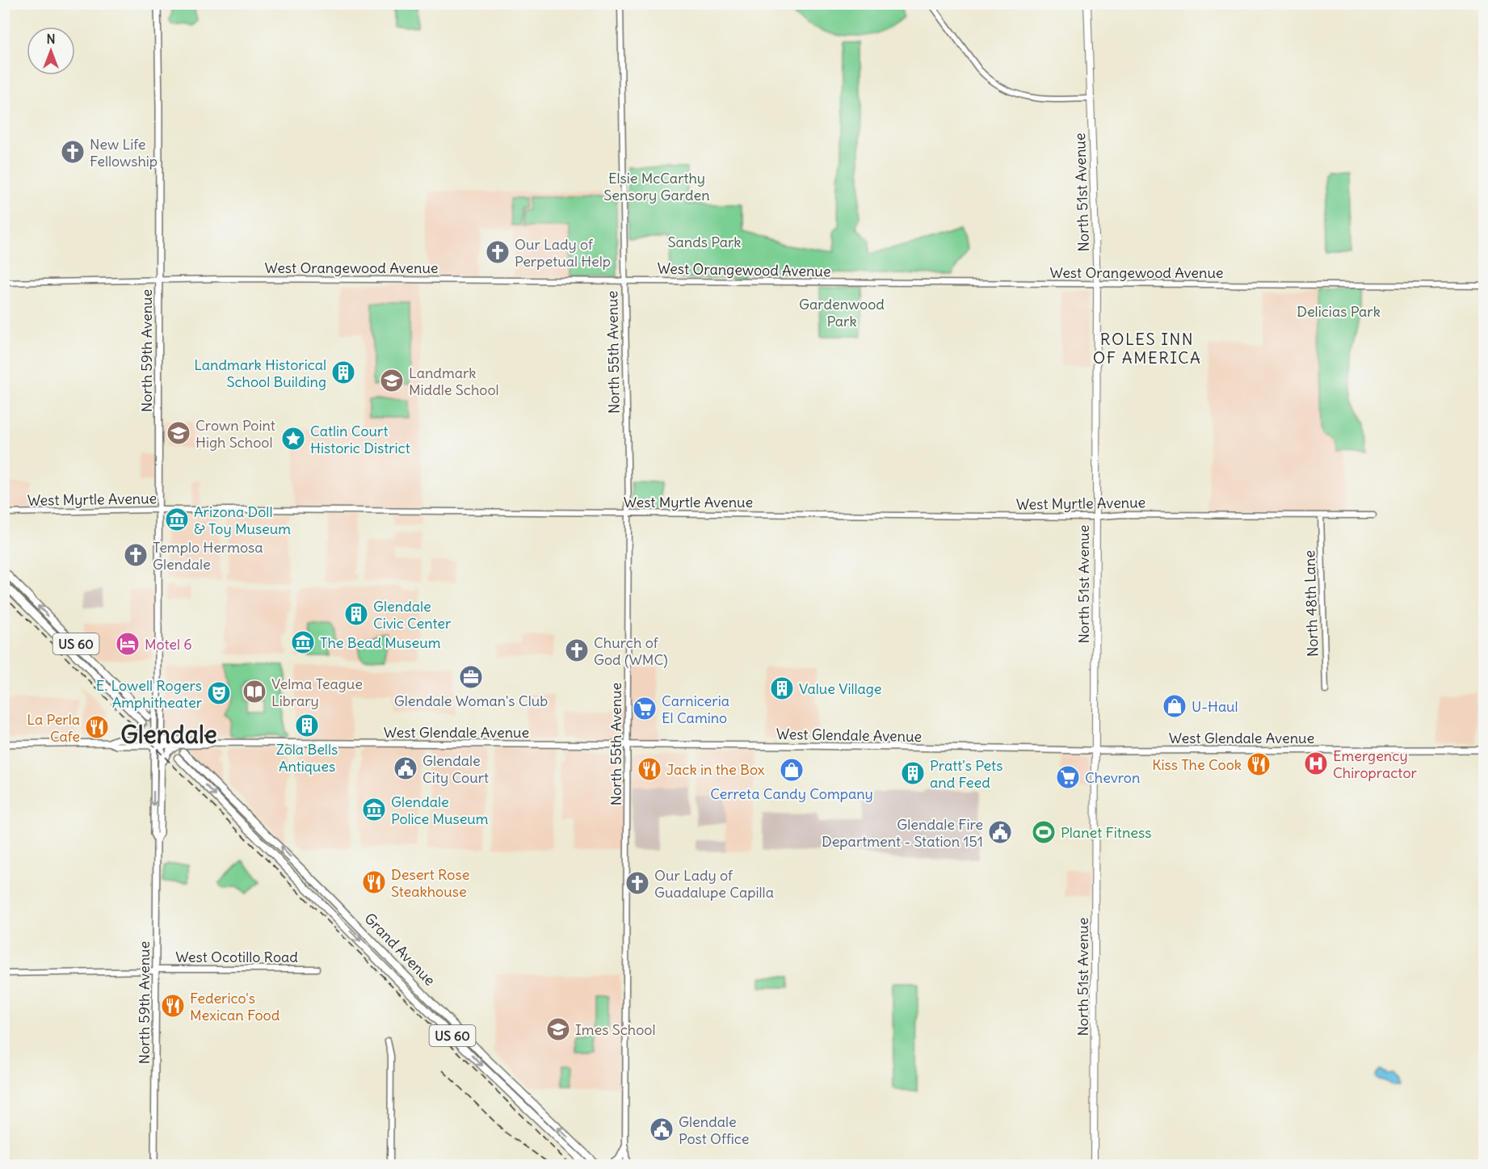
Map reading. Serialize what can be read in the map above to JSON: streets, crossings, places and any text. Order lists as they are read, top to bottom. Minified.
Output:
{"streets":{"highway":["US 60","Grand Avenue"],"main road":["North 51st Avenue","North 59th Avenue","West Glendale Avenue"],"street":["West Orangewood Avenue","North 55th Avenue","West Myrtle Avenue","North 48th Lane","West Ocotillo Road"]},"crossings":[["North 51st Avenue","West Orangewood Avenue"],["North 51st Avenue","West Myrtle Avenue"],["North 51st Avenue","West Glendale Avenue"],["West Orangewood Avenue","North 59th Avenue"],["West Orangewood Avenue","North 55th Avenue"],["North 59th Avenue","West Myrtle Avenue"],["North 59th Avenue","West Glendale Avenue"],["North 59th Avenue","West Ocotillo Road"],["North 55th Avenue","West Myrtle Avenue"],["North 55th Avenue","West Glendale Avenue"],["West Myrtle Avenue","North 48th Lane"],["West Glendale Avenue","Grand Avenue"]],"districts":["ROLES INN OF AMERICA","Glendale"],"parks":["Elsie McCarthy Sensory Garden","Sands Park","Gardenwood Park","Delicias Park"],"places":{"church":["New Life Fellowship","Our Lady of Perpetual Help","Templo Hermosa Glendale","Church of God (WMC)","Our Lady of Guadalupe Capilla"],"building":["Landmark Historical School Building","Glendale Civic Center","Value Village","Zola Bells Antiques","Pratt's Pets and Feed"],"school or university":["Landmark Middle School","Crown Point High School","Imes School"],"place":["Catlin Court Historic District"],"museum":["Arizona Doll & Toy Museum","The Bead Museum","Glendale Police Museum"],"hotel":["Motel 6"],"office":["Glendale Woman's Club"],"library":["Velma Teague Library"],"theatre":["E. Lowell Rogers Amphitheater"],"shop":["U-Haul","Cerreta Candy Company"],"supermarket":["Carniceria El Camino","Chevron"],"restaurant":["La Perla Cafe","Kiss The Cook","Jack in the Box","Desert Rose Steakhouse","Federico's Mexican Food"],"hospital":["Emergency Chiropractor"],"public building":["Glendale City Court","Glendale Fire Department - Station 151","Glendale Post Office"],"sports":["Planet Fitness"]},"north":"top"}
